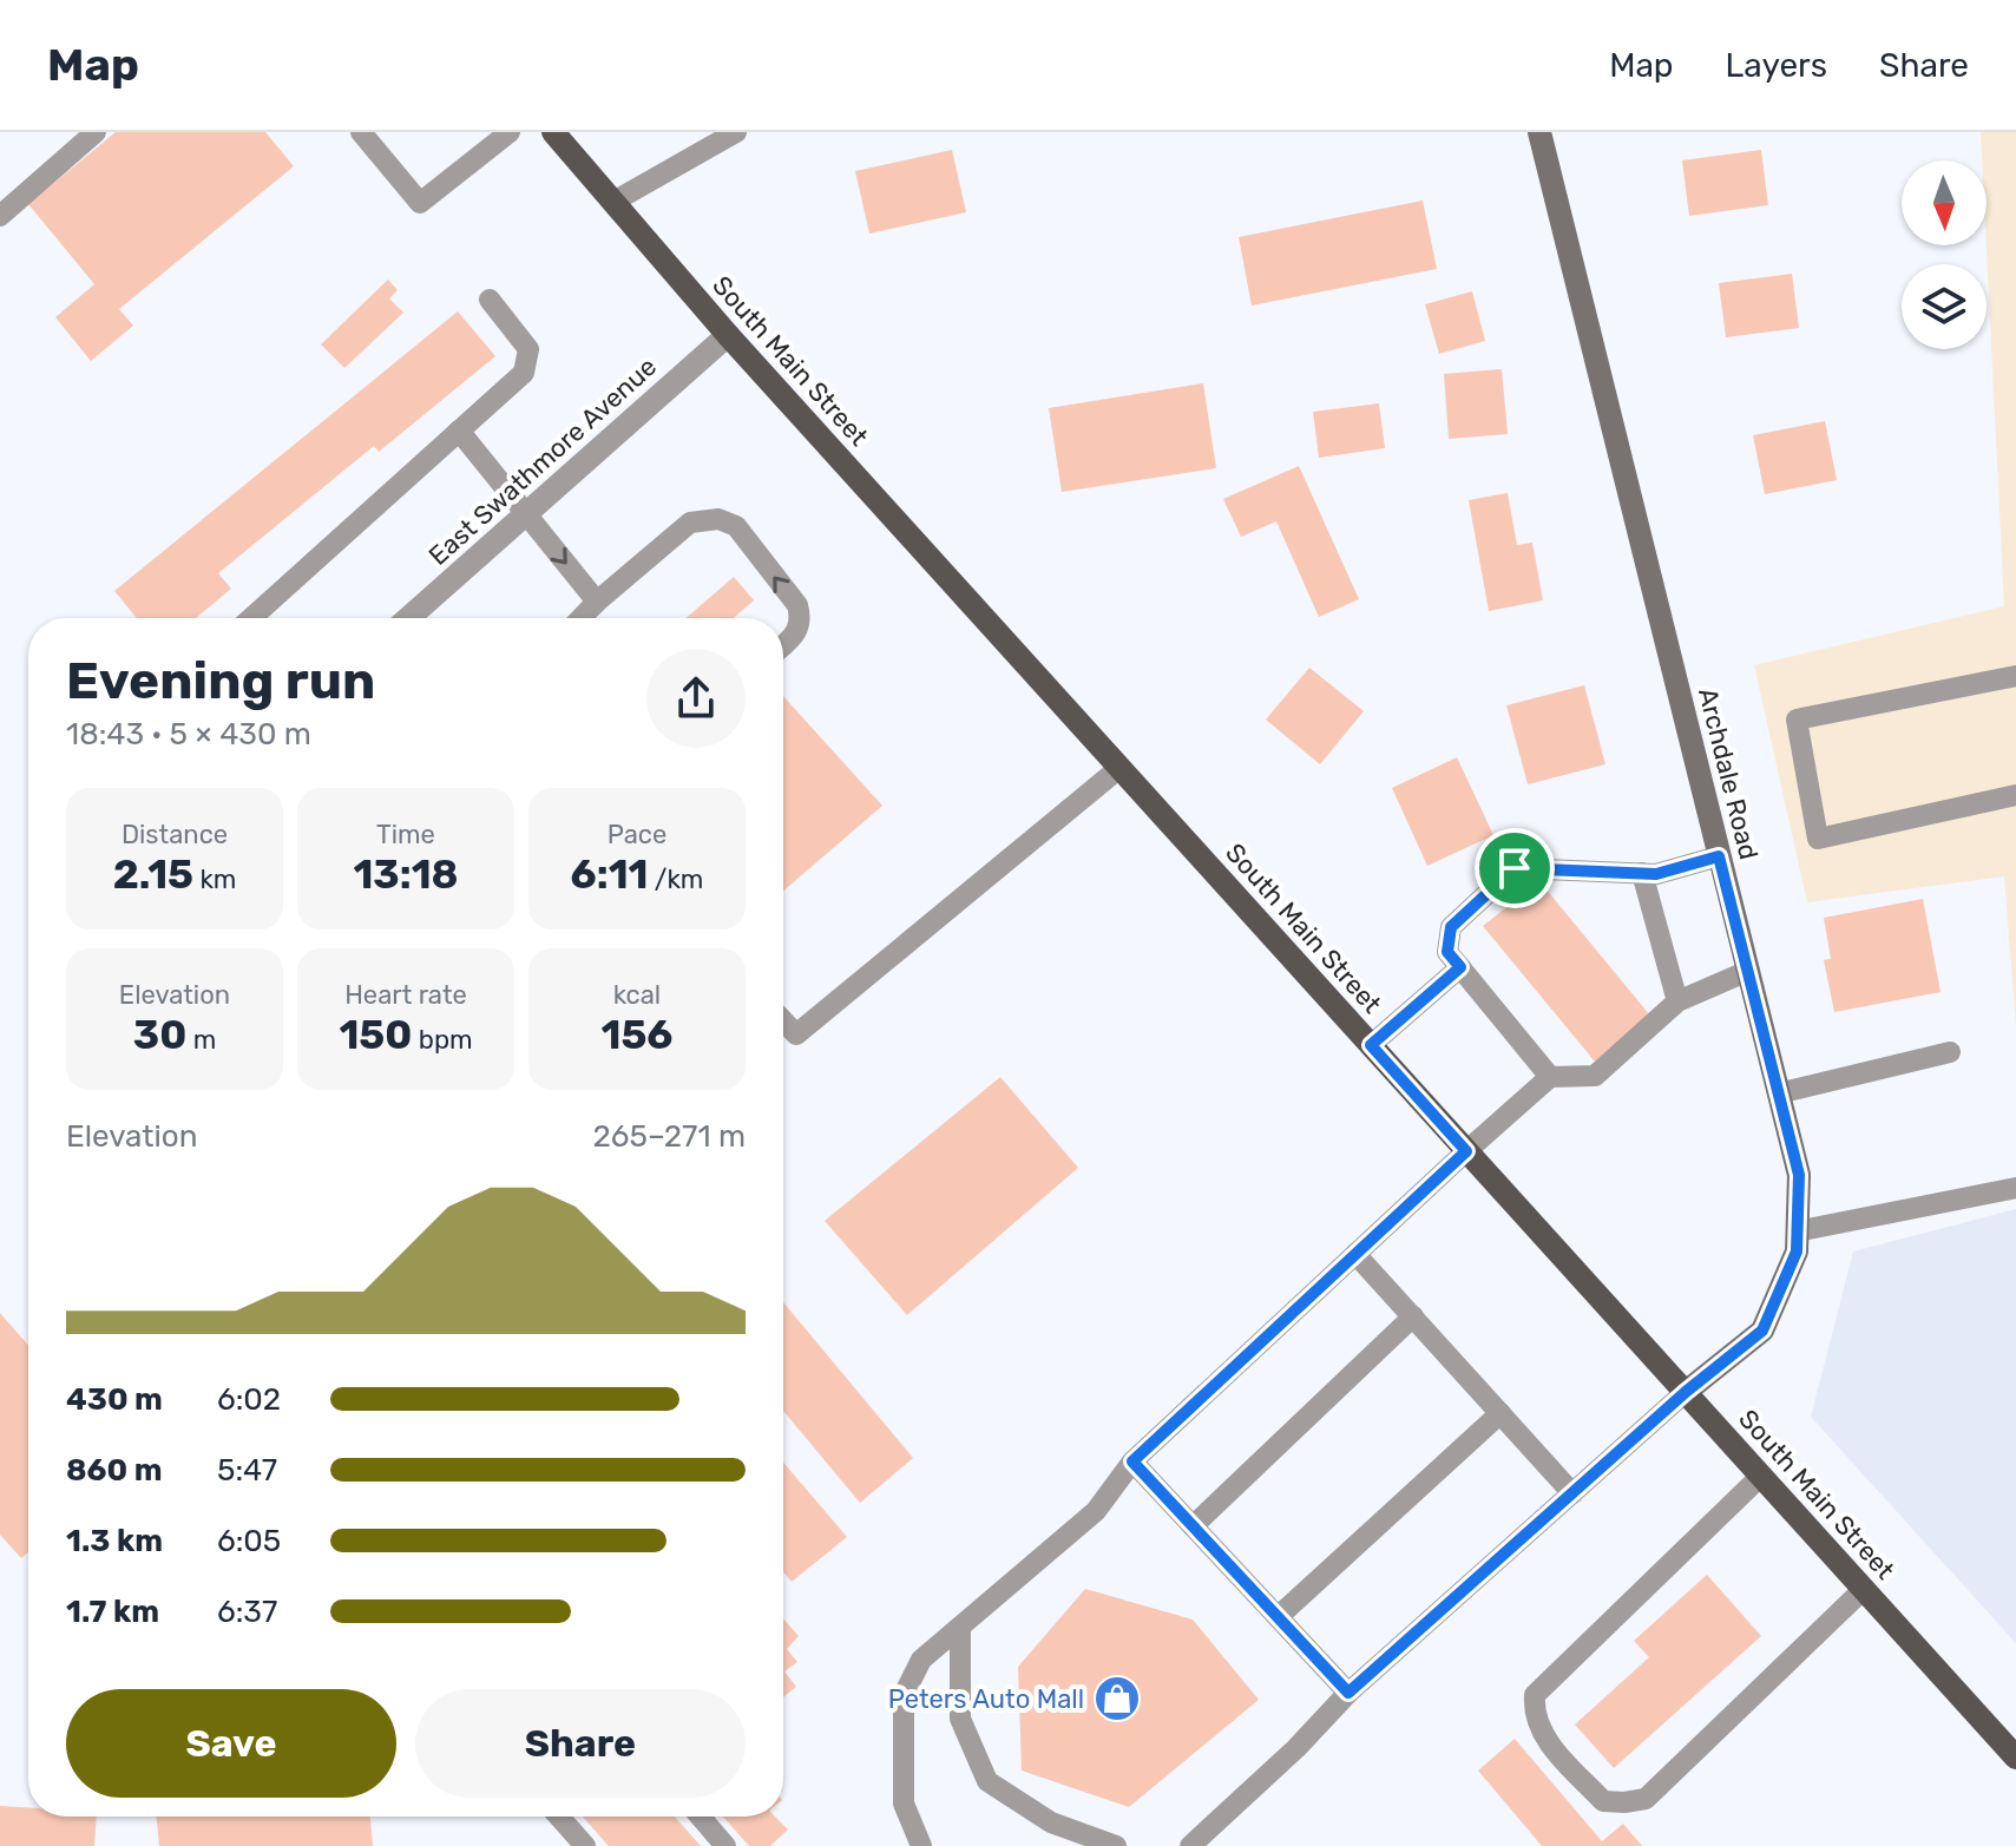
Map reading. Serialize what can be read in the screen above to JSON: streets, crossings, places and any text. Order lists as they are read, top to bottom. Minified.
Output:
{"streets":{"main road":["South Main Street","Archdale Road"],"street":["East Swathmore Avenue"]},"crossings":[["South Main Street","East Swathmore Avenue"],["South Main Street","Archdale Road"]],"places":{"shop":["Peters Auto Mall"]},"north":"bottom","page":{"header":"Map","nav":["Map","Layers","Share"],"heading":["Evening run","18:43 · 5 × 430 m"],"stats":[["Distance","2.15 km"],["Time","13:18"],["Pace","6:11 /km"],["Elevation","30 m"],["Heart rate","150 bpm"],["kcal","156"]],"chart":["Elevation","265–271 m"],"list":[{"name":"430 m","note":"6:02"},{"name":"860 m","note":"5:47"},{"name":"1.3 km","note":"6:05"},{"name":"1.7 km","note":"6:37"}],"buttons":["Save","Share"]}}
